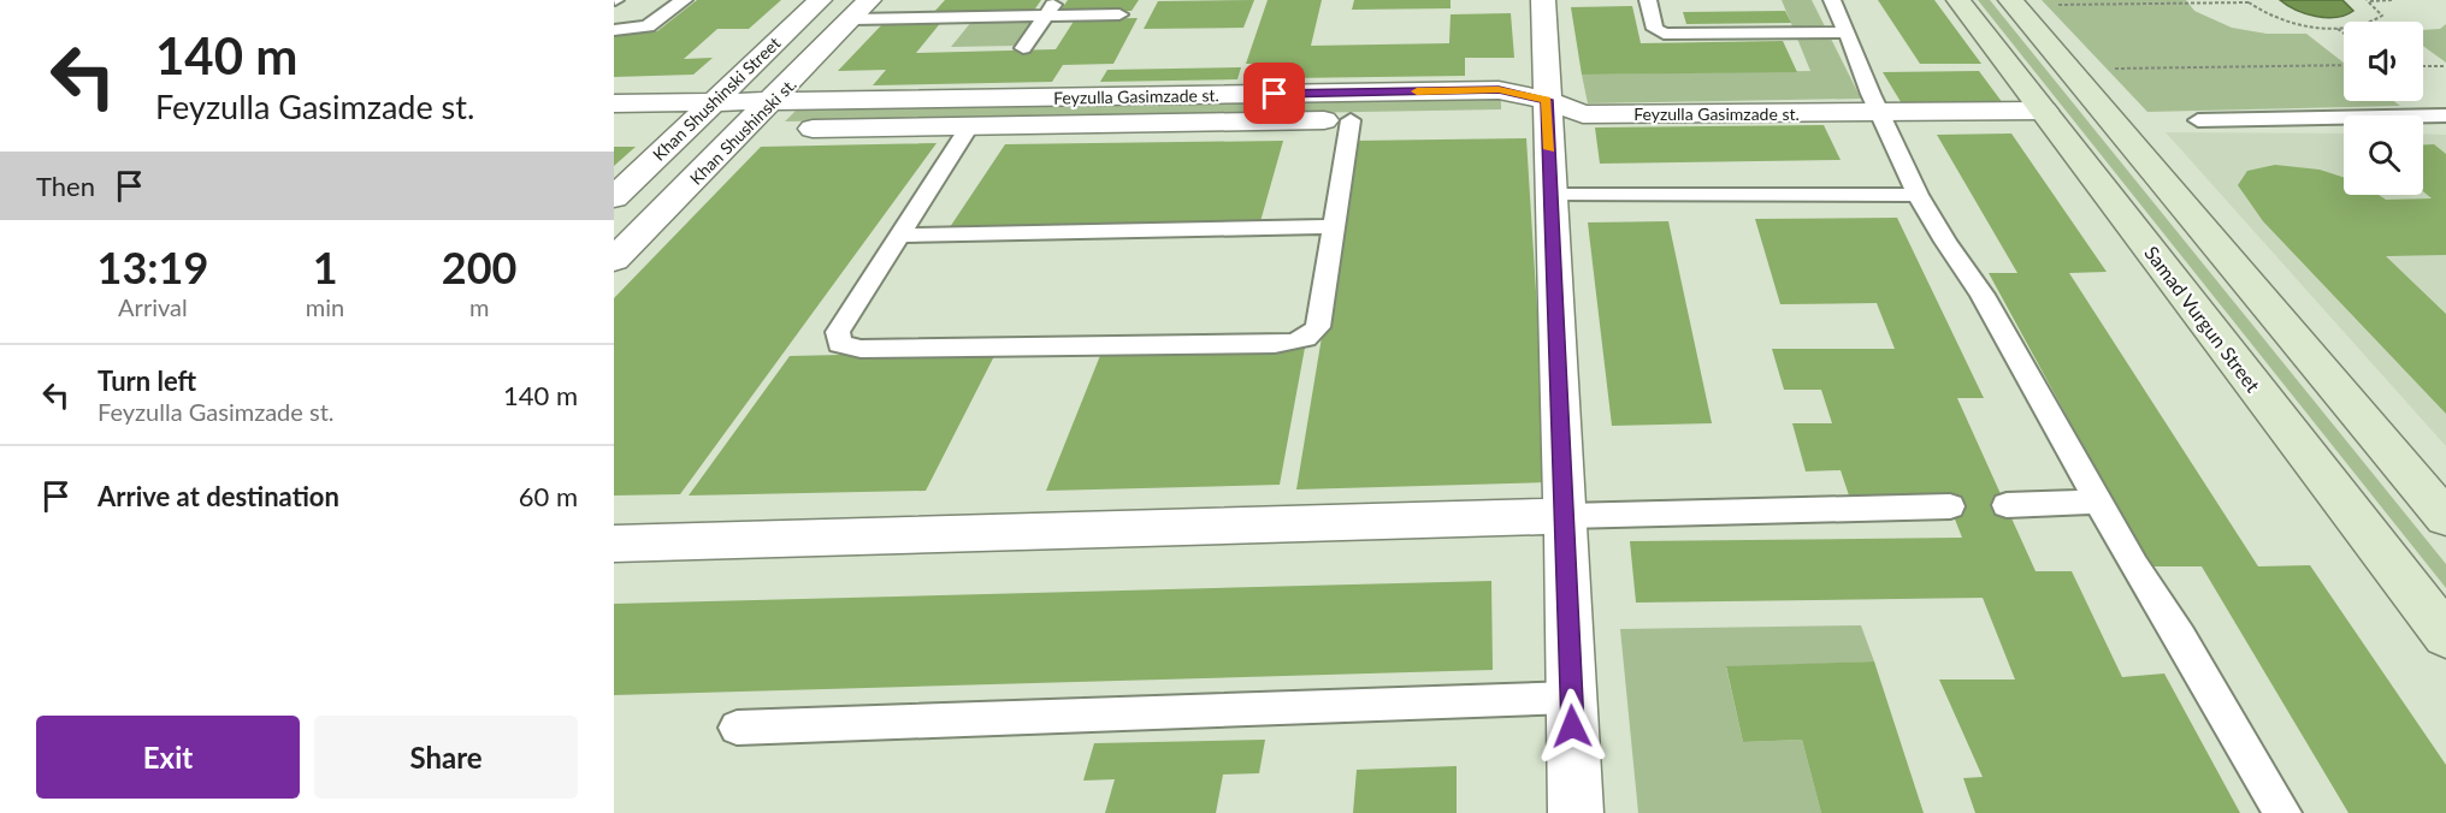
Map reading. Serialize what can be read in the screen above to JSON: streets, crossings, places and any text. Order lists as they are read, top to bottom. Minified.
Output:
{"streets":{"main road":["Samad Vurgun Street"],"street":["Feyzulla Gasimzade st.","Khan Shushinski Street","Khan Shushinski st."]},"crossings":[["Feyzulla Gasimzade st.","Khan Shushinski Street"],["Feyzulla Gasimzade st.","Khan Shushinski st."],["Feyzulla Gasimzade st.","Samad Vurgun Street"]],"page":{"turn":["140 m","Feyzulla Gasimzade st."],"then":"Then","eta":["13:19","Arrival","1","min","200","m"],"list":[{"name":"Turn left","note":"Feyzulla Gasimzade st.","value":"140 m"},{"name":"Arrive at destination","value":"60 m"}],"buttons":["Exit","Share"]}}
